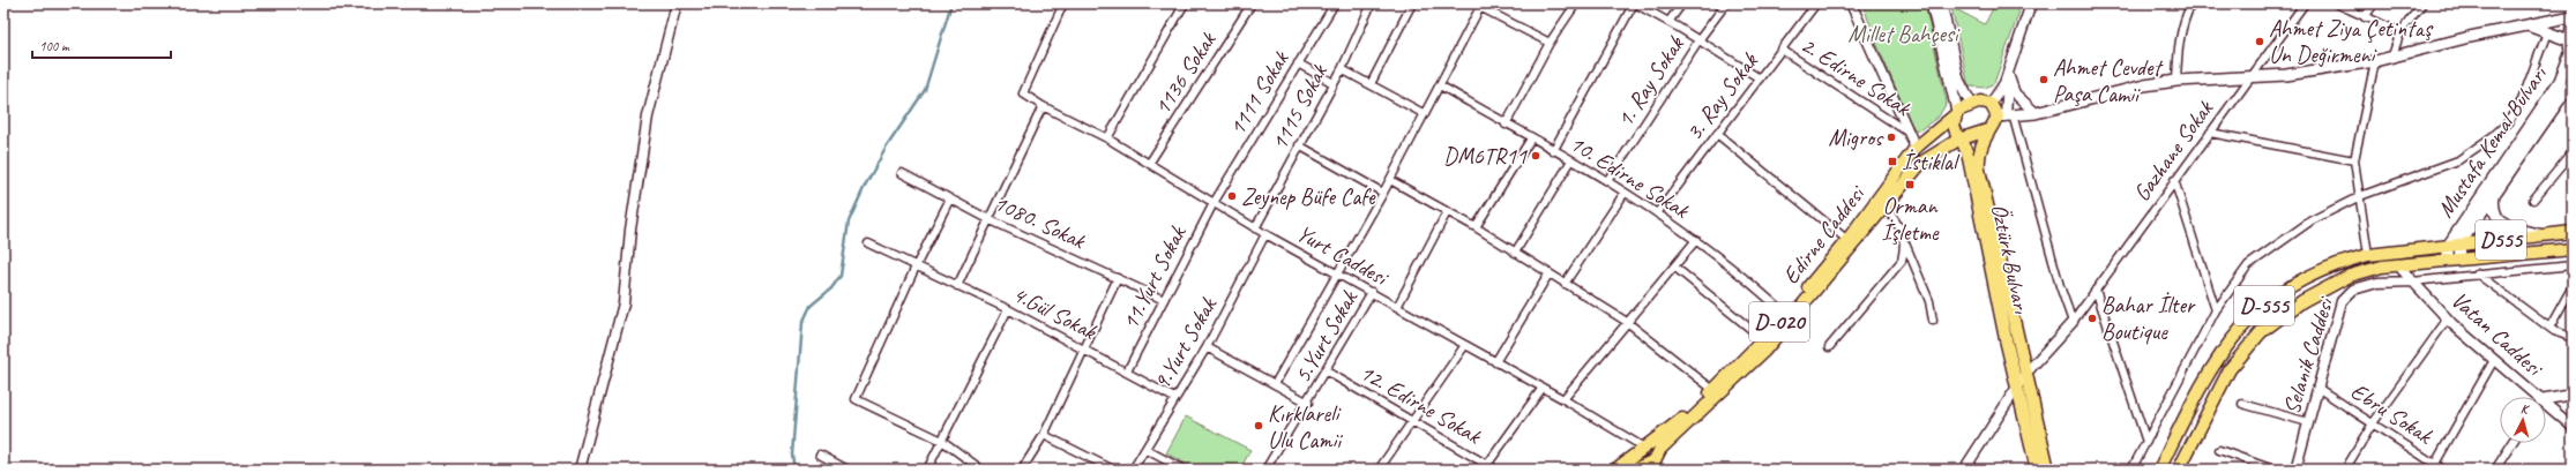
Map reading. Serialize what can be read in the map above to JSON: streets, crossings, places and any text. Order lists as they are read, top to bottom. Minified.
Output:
{"streets":{"highway":["Edirne Caddesi","D555","Öztürk Bulvarı","D-555","D-020"],"main road":["Mustafa Kemal Bulvarı"],"street":["1136 Sokak","2. Edirne Sokak","1. Ray Sokak","1111 Sokak","3. Ray Sokak","1115 Sokak","Gazhane Sokak","10. Edirne Sokak","1080. Sokak","Yurt Caddesi","11.Yurt Sokak","4.Gül Sokak","Vatan Caddesi","5.Yurt Sokak","9.Yurt Sokak","Selanik Caddesi","12. Edirne Sokak","Ebru Sokak"]},"crossings":[["1136 Sokak","Yurt Caddesi"],["2. Edirne Sokak","3. Ray Sokak"],["1. Ray Sokak","10. Edirne Sokak"],["1111 Sokak","Yurt Caddesi"],["1111 Sokak","11.Yurt Sokak"],["3. Ray Sokak","10. Edirne Sokak"],["1115 Sokak","Yurt Caddesi"],["Mustafa Kemal Bulvarı","D555"],["Mustafa Kemal Bulvarı","D-555"],["10. Edirne Sokak","Edirne Caddesi"],["1080. Sokak","11.Yurt Sokak"],["Edirne Caddesi","Yurt Caddesi"],["Edirne Caddesi","Öztürk Bulvarı"],["Edirne Caddesi","D-020"],["D555","D-555"],["D555","Vatan Caddesi"],["Yurt Caddesi","11.Yurt Sokak"],["Yurt Caddesi","5.Yurt Sokak"],["Yurt Caddesi","9.Yurt Sokak"],["Öztürk Bulvarı","D-020"],["11.Yurt Sokak","4.Gül Sokak"],["4.Gül Sokak","9.Yurt Sokak"],["Vatan Caddesi","Selanik Caddesi"],["5.Yurt Sokak","12. Edirne Sokak"],["Selanik Caddesi","Ebru Sokak"]],"parks":["Millet Bahçesi"],"places":{"other":["Ahmet Ziya Çetintaş Un Değirmeni","Ahmet Cevdet Paşa Camii","Migros","DM6TR11","Zeynep Büfe Cafe","Bahar İlter Boutique","Kırklareli Ulu Camii"],"transit":["İstiklal","Orman İşletme"]},"scale_bar":"100 m","north":"top"}
